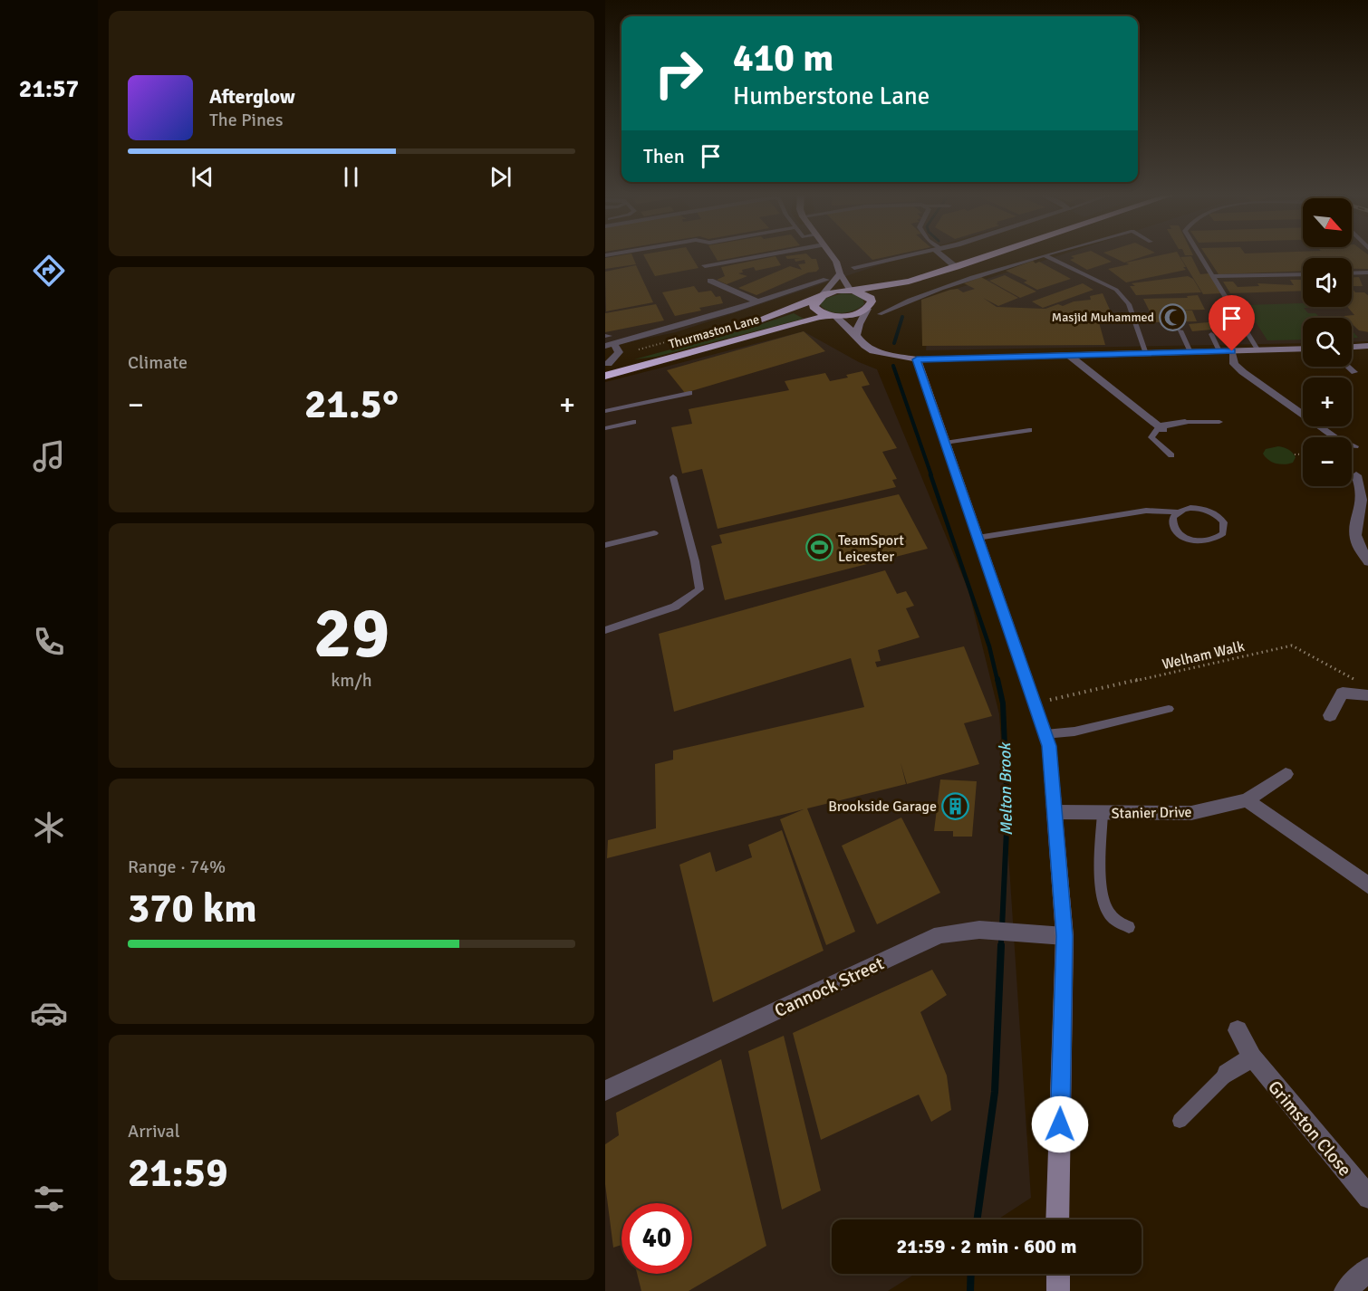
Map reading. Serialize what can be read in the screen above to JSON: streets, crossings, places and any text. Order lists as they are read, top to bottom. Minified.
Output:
{"streets":{"highway":["Thurmaston Lane"],"street":["Stanier Drive","Cannock Street","Grimston Close"],"path":["Welham Walk"]},"water":["Melton Brook"],"places":{"mosque":["Masjid Muhammed"],"sports":["TeamSport Leicester"],"building":["Brookside Garage"]},"north":"bottom right","page":{"tabs":"21:57","turn":["410 m","Humberstone Lane"],"song":["Afterglow","The Pines"],"then":"Then","map_buttons":["+","−"],"tile":["Climate",["29","km/h"],["Range · 74%","370 km"],["Arrival","21:59"]],"heat":["−","21.5°","+"],"limit":"40","trip":"21:59 · 2 min · 600 m"}}
